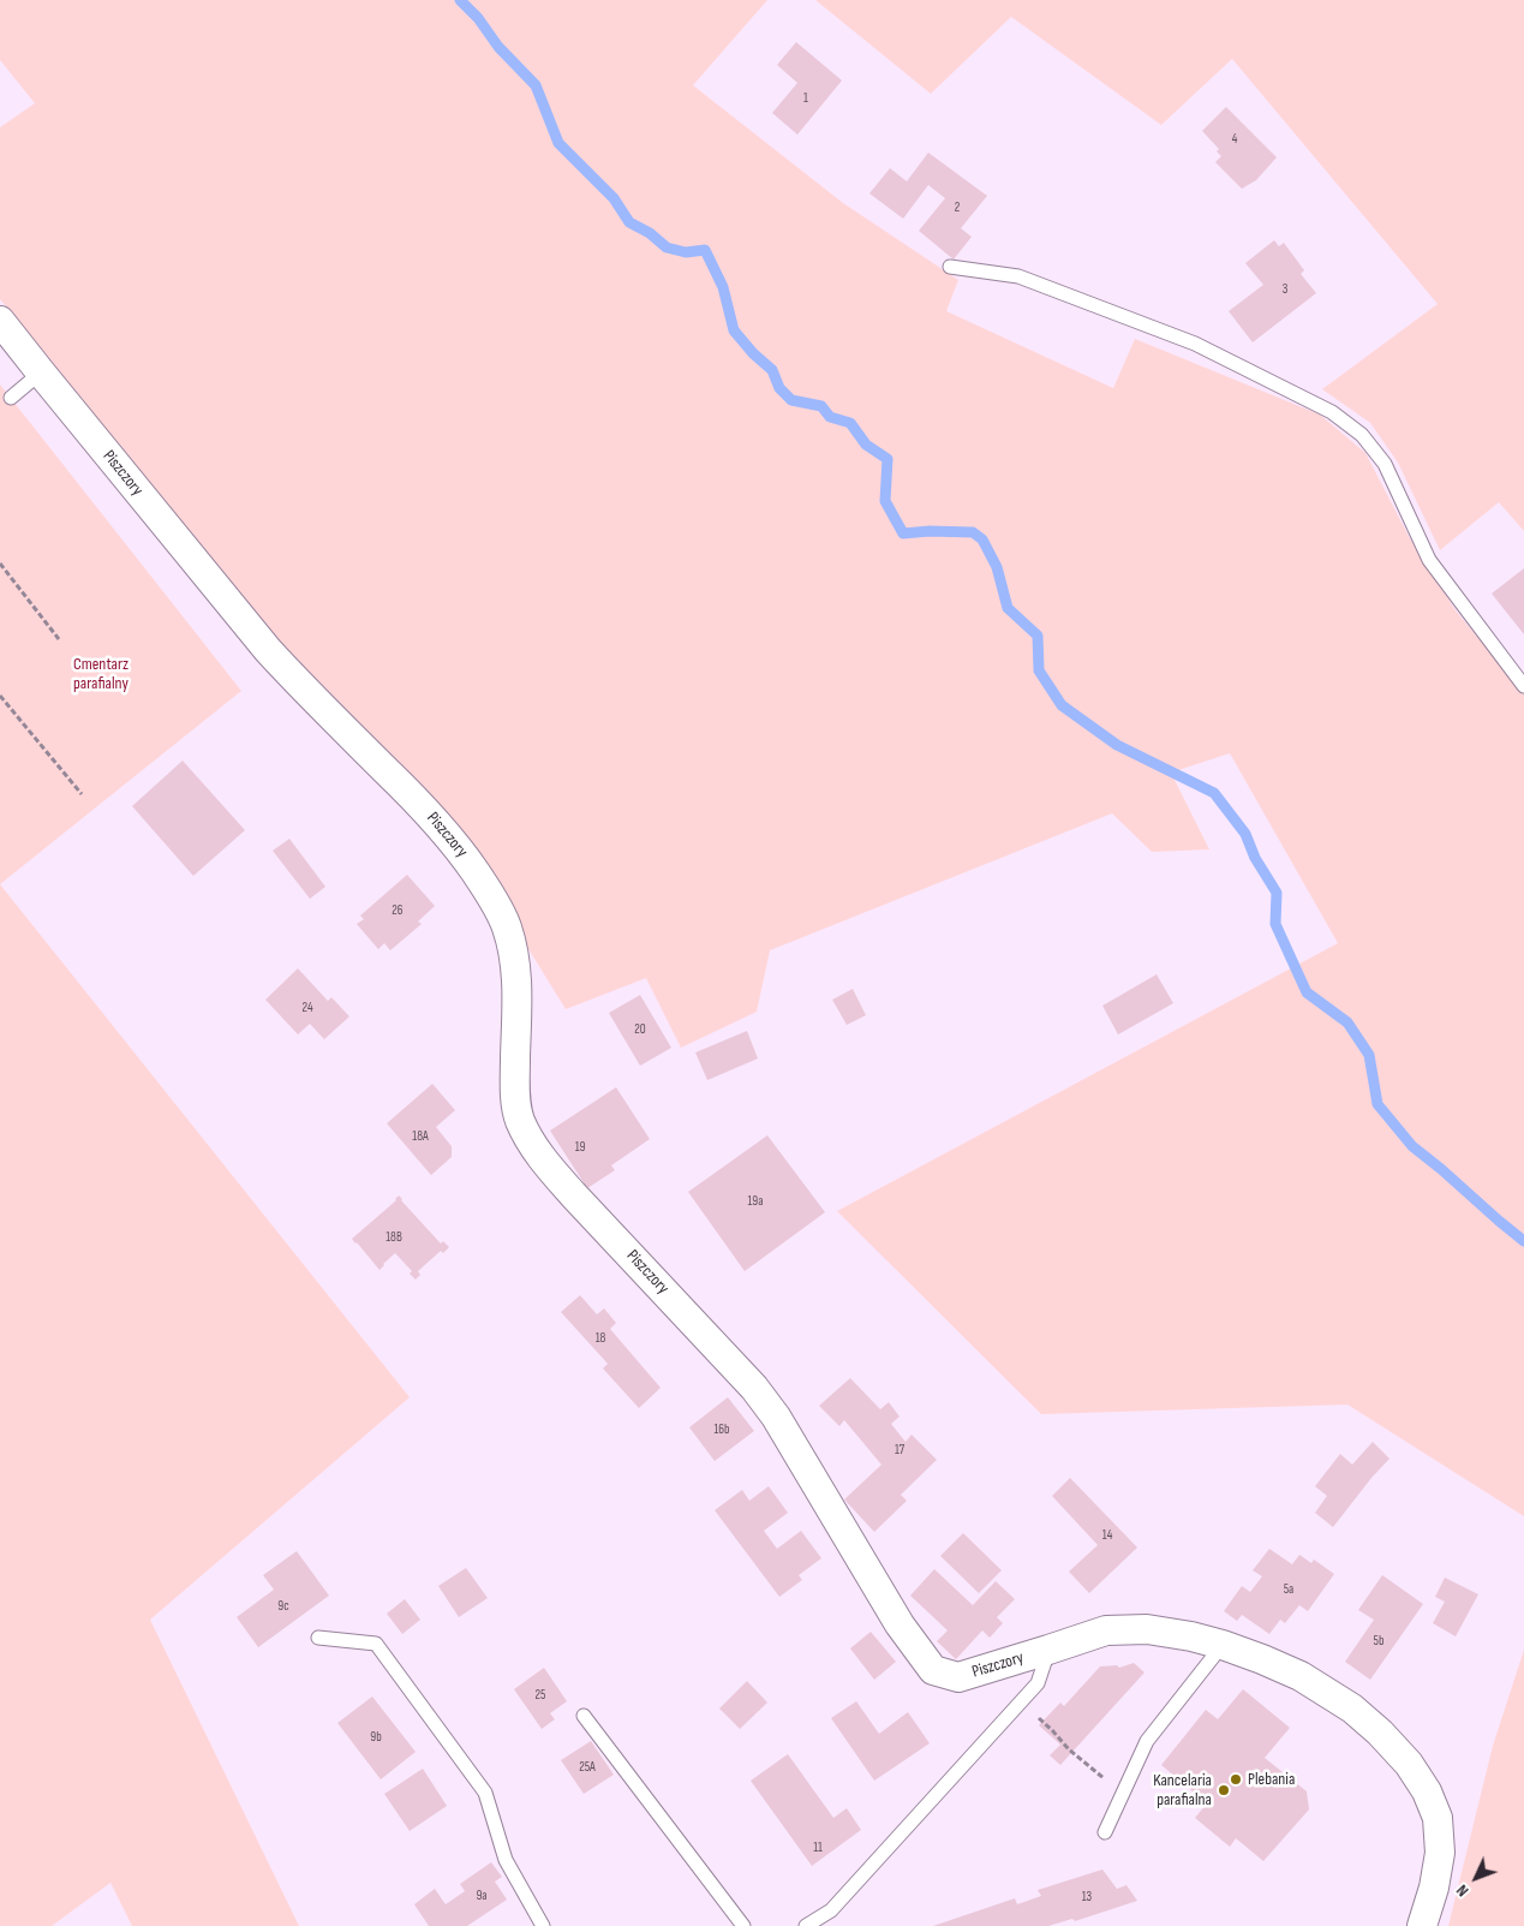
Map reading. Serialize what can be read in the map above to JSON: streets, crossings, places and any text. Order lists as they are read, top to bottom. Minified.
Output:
{"streets":{"street":["Piszczory"]},"parks":["Cmentarz parafialny"],"places":["Plebania","Kancelaria parafialna"],"house_numbers":["1","4","2","3","26","24","20","18A","19","19a","18B","18","16b","17","14","5a","9c","5b","25","9b","25A","11","9a","13"],"north":"bottom left"}
